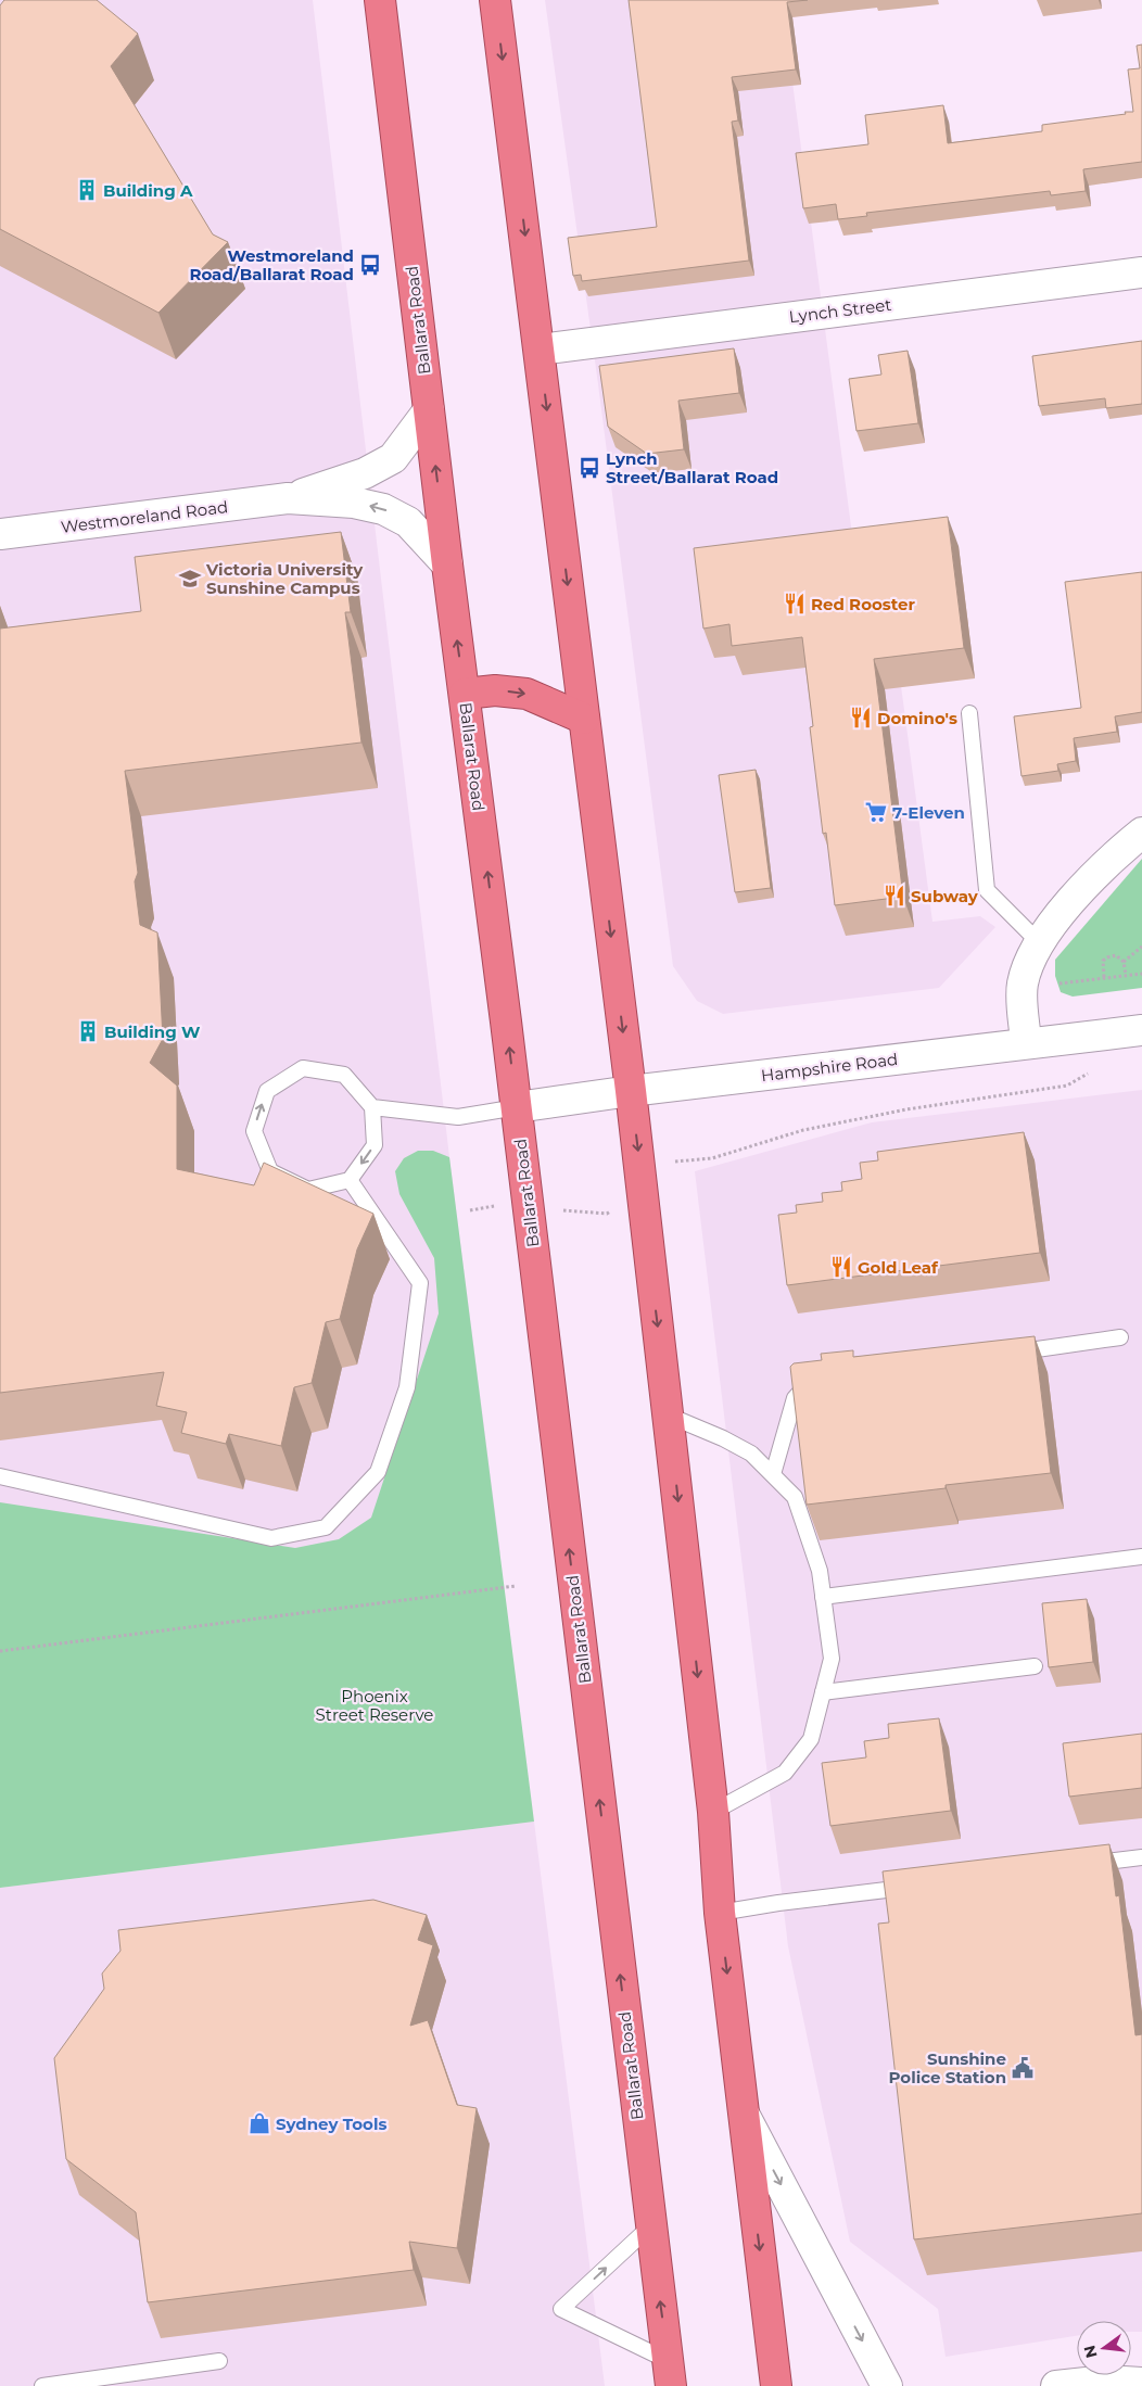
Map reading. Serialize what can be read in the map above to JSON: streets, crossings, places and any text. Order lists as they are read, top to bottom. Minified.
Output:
{"streets":{"highway":["Ballarat Road"],"street":["Lynch Street","Westmoreland Road","Hampshire Road"]},"crossings":[["Ballarat Road","Westmoreland Road"],["Ballarat Road","Hampshire Road"]],"parks":["Phoenix Street Reserve"],"places":{"building":["Building A","Building W"],"bus stop":["Westmoreland Road/Ballarat Road","Lynch Street/Ballarat Road"],"school or university":["Victoria University Sunshine Campus"],"restaurant":["Red Rooster","Domino's","Subway","Gold Leaf"],"supermarket":["7-Eleven"],"public building":["Sunshine Police Station"],"shop":["Sydney Tools"]},"north":"left"}
